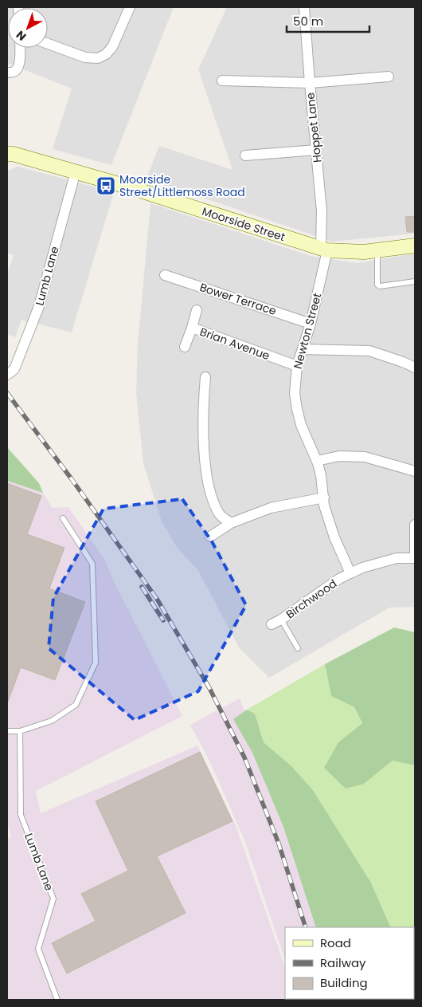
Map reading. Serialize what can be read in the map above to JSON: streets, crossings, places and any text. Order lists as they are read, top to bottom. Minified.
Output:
{"streets":{"street":["Hoppet Lane","Moorside Street","Lumb Lane","Bower Terrace","Newton Street","Brian Avenue","Birchwood"]},"crossings":[["Hoppet Lane","Moorside Street"],["Hoppet Lane","Newton Street"],["Moorside Street","Lumb Lane"],["Moorside Street","Newton Street"],["Bower Terrace","Newton Street"],["Newton Street","Brian Avenue"],["Newton Street","Birchwood"]],"places":{"bus stop":["Moorside Street/Littlemoss Road"]},"legend":["Road","Railway","Building"],"scale_bar":"50 m","north":"bottom left"}
